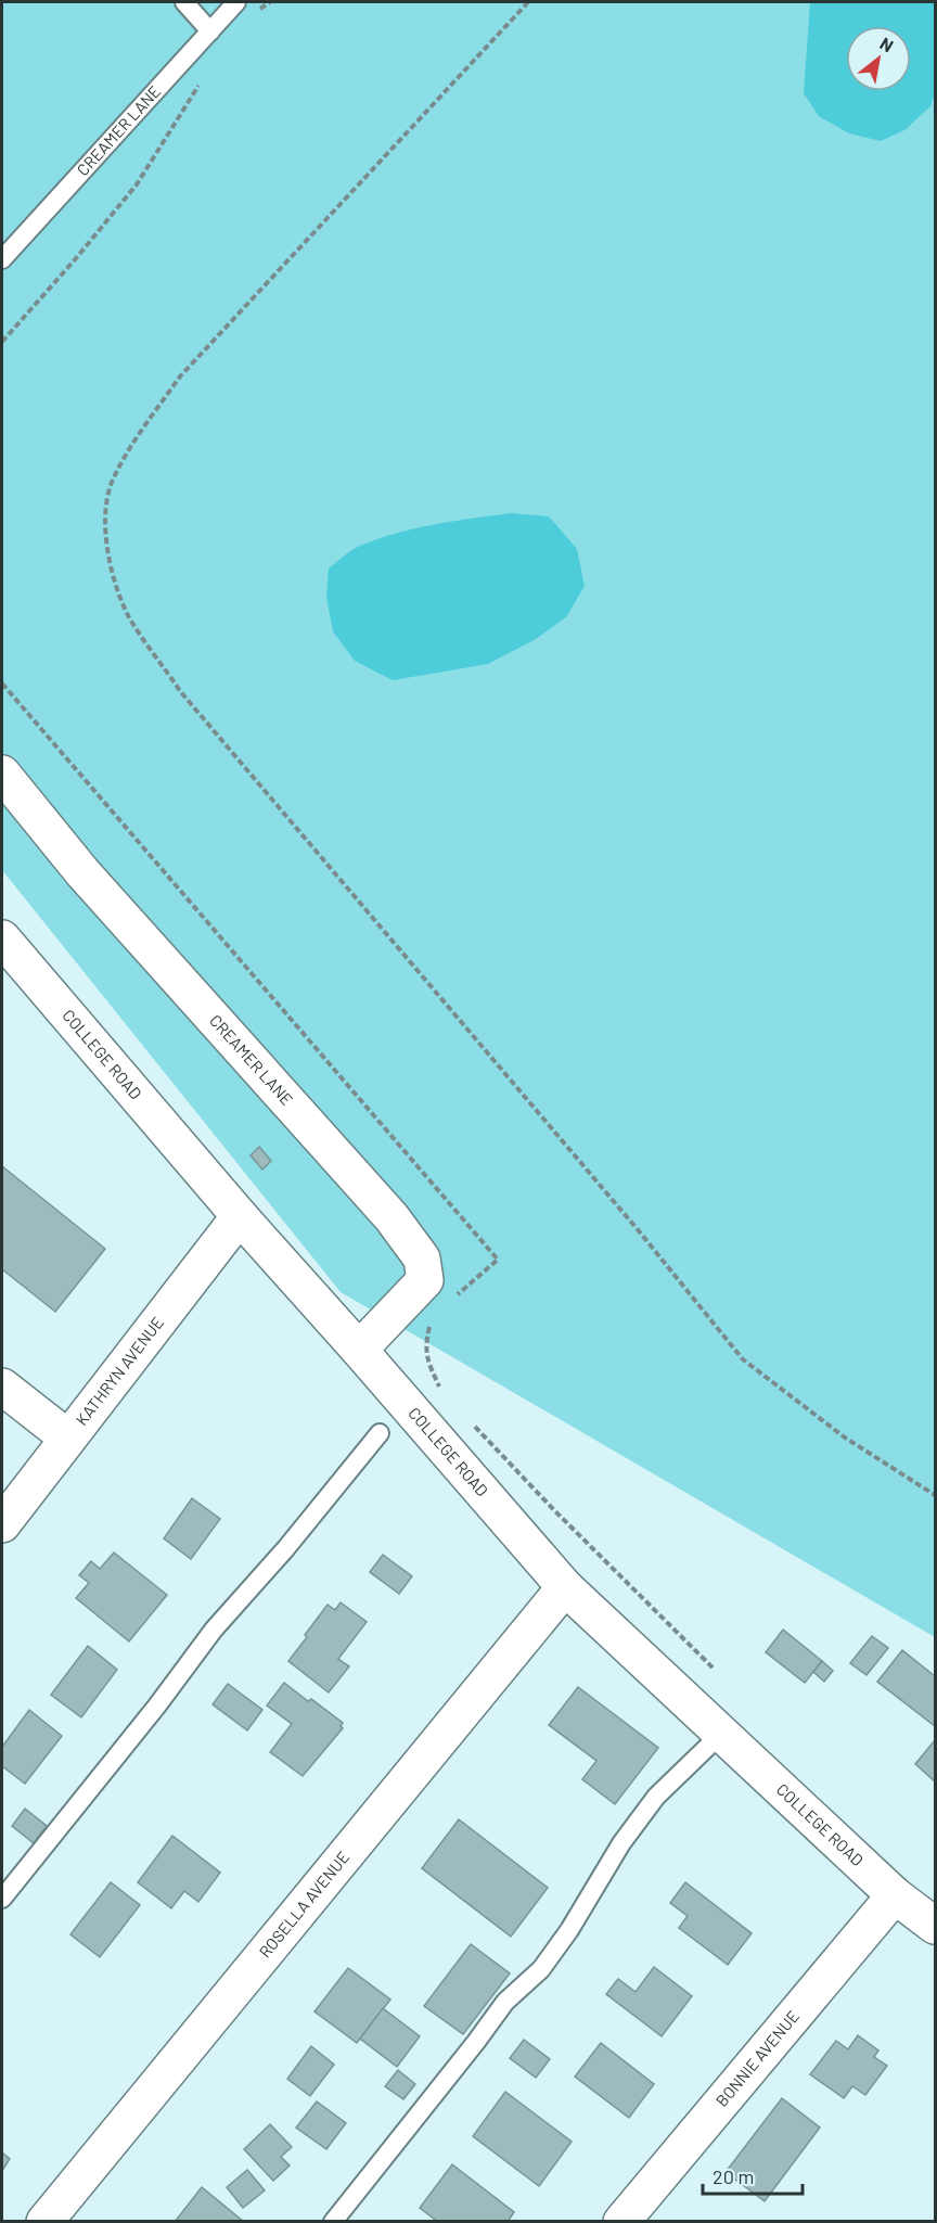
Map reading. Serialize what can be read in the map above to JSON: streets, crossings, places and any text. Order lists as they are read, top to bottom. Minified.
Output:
{"streets":{"street":["CREAMER LANE","COLLEGE ROAD","KATHRYN AVENUE","ROSELLA AVENUE","BONNIE AVENUE"]},"crossings":[["CREAMER LANE","COLLEGE ROAD"],["COLLEGE ROAD","KATHRYN AVENUE"],["COLLEGE ROAD","ROSELLA AVENUE"],["COLLEGE ROAD","BONNIE AVENUE"]],"scale_bar":"20 m","north":"top right"}
